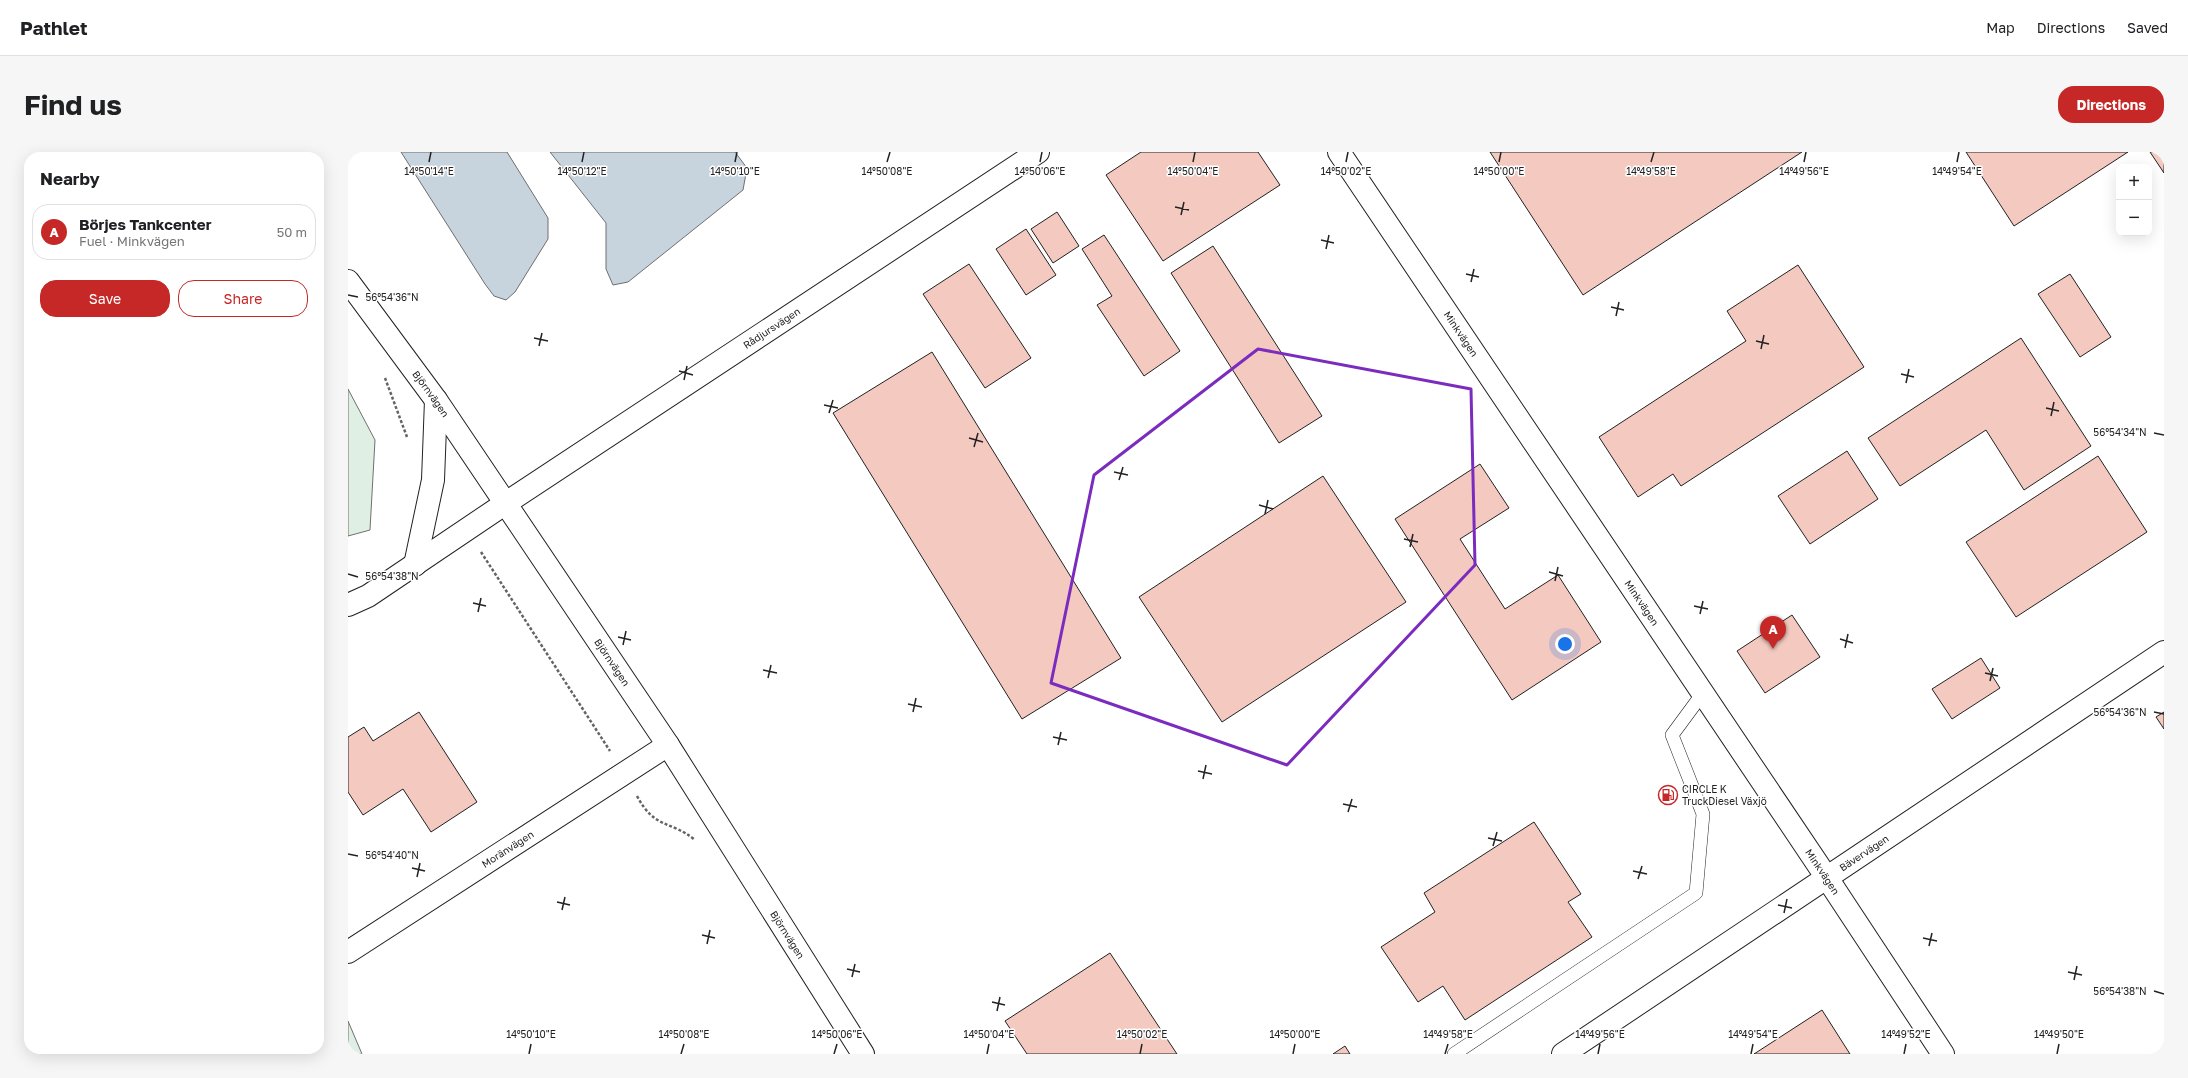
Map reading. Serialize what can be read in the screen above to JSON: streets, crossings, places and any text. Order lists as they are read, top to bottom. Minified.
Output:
{"streets":{"street":["Rådjursvägen","Minkvägen","Björnvägen","Moränvägen","Bävervägen"]},"crossings":[["Rådjursvägen","Björnvägen"],["Minkvägen","Bävervägen"],["Björnvägen","Moränvägen"]],"places":{"fuel station":["CIRCLE K TruckDiesel Växjö"]},"page":{"header":"Pathlet","nav":["Map","Directions","Saved"],"buttons":["Directions",["Save","Share"]],"title":"Find us","heading":"Nearby","map_buttons":["+","−"],"list":[{"mark":"A","name":"Börjes Tankcenter","note":"Fuel · Minkvägen","value":"50 m"}],"pins":"A"},"coordinates":["14°50'14\"E","14°49'54\"E","14°50'12\"E","14°50'10\"E","14°50'08\"E","14°50'06\"E","14°50'04\"E","14°50'02\"E","14°50'00\"E","14°49'58\"E","14°49'56\"E","56°54'36\"N","56°54'34\"N","56°54'38\"N","56°54'40\"N","14°49'52\"E","14°49'50\"E"]}
